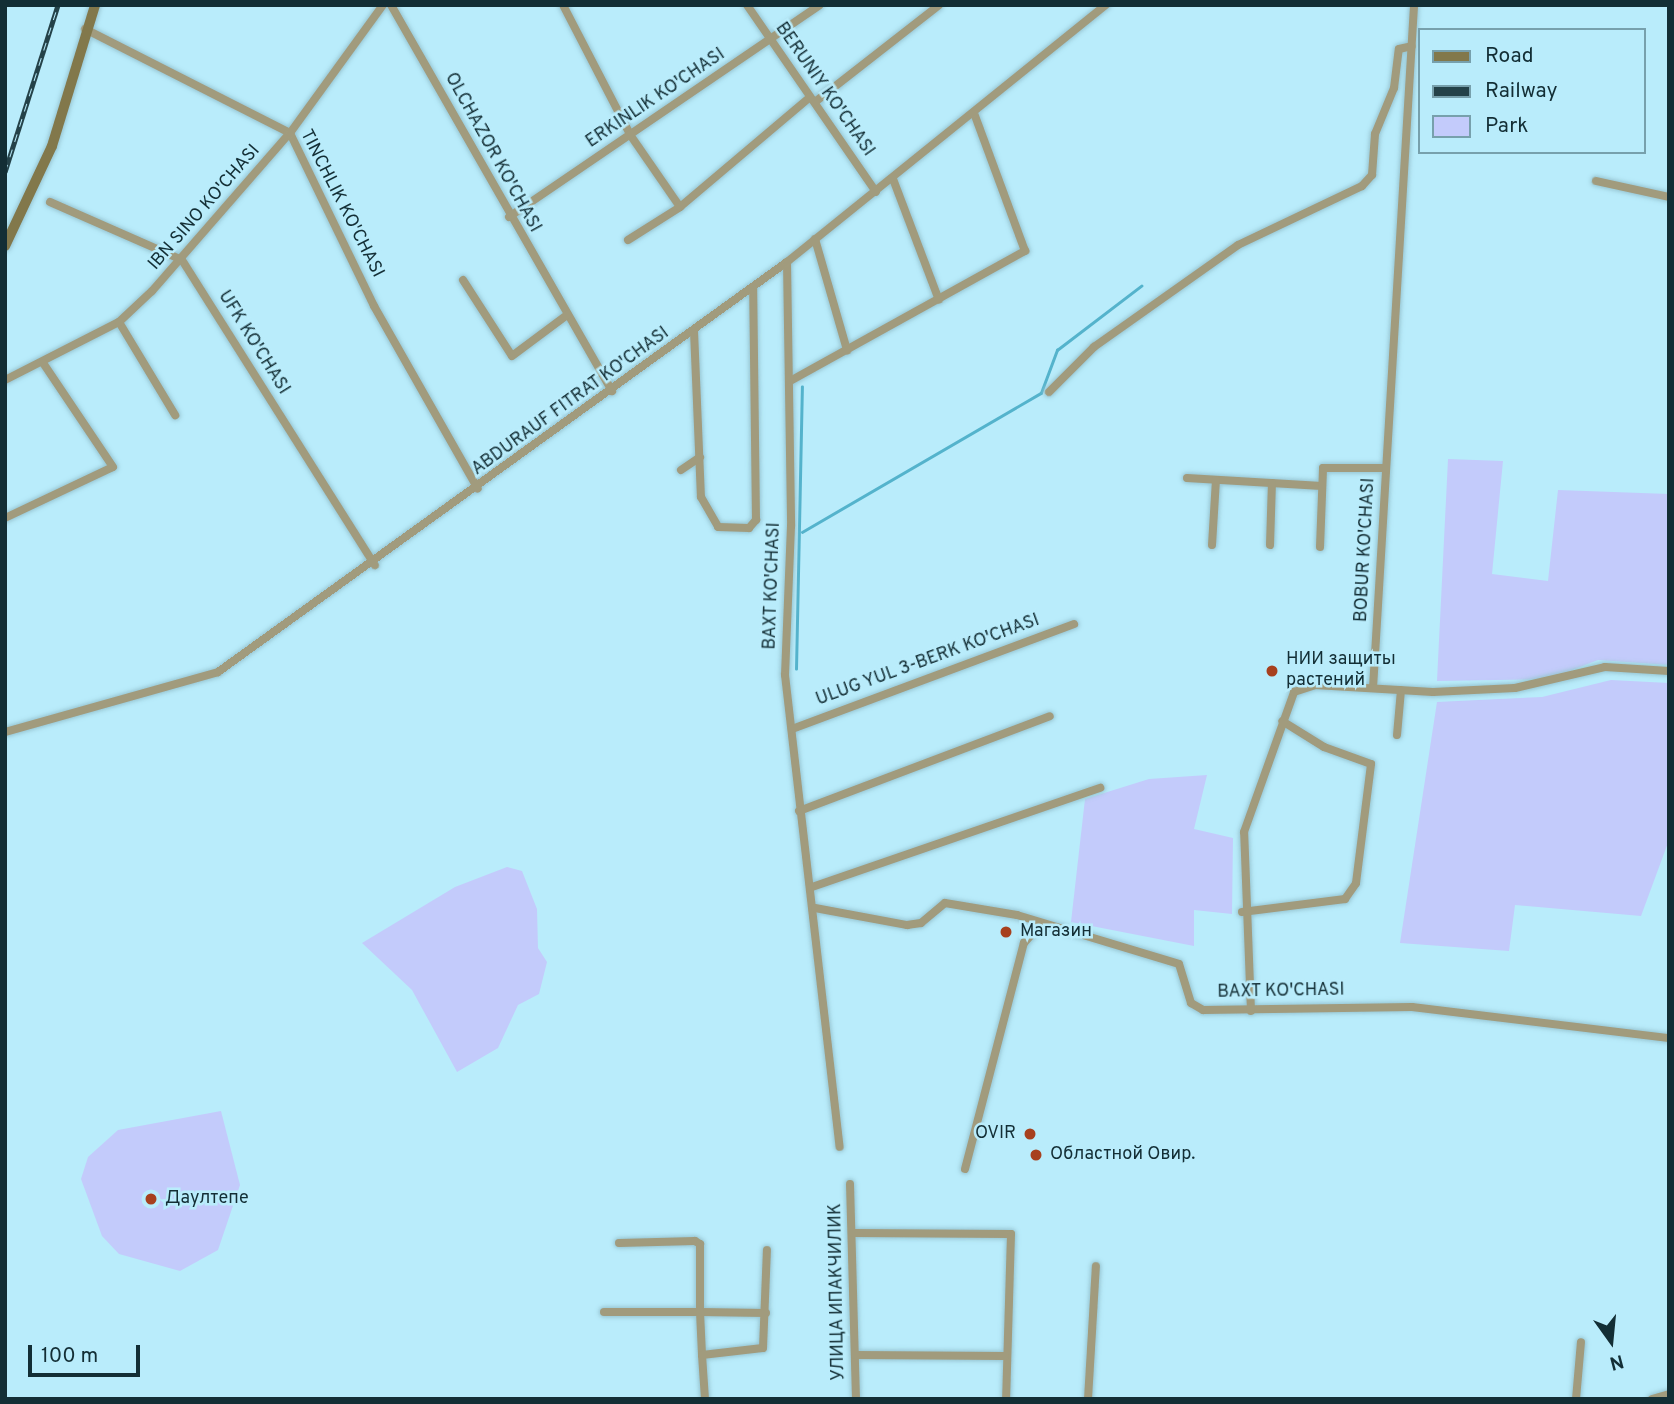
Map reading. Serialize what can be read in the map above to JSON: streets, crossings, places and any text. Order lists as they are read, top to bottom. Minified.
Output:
{"streets":{"street":["BERUNIY KO'CHASI","ERKINLIK KO'CHASI","OLCHAZOR KO'CHASI","TINCHLIK KO'CHASI","IBN SINO KO'CHASI","UFK KO'CHASI","ABDURAUF FITRAT KO'CHASI","BOBUR KO'CHASI","BAXT KO'CHASI","ULUG YUL 3-BERK KO'CHASI","УЛИЦА ИПАКЧИЛИК"]},"crossings":[["BERUNIY KO'CHASI","ERKINLIK KO'CHASI"],["BERUNIY KO'CHASI","ABDURAUF FITRAT KO'CHASI"],["ERKINLIK KO'CHASI","OLCHAZOR KO'CHASI"],["OLCHAZOR KO'CHASI","ABDURAUF FITRAT KO'CHASI"],["TINCHLIK KO'CHASI","IBN SINO KO'CHASI"],["TINCHLIK KO'CHASI","ABDURAUF FITRAT KO'CHASI"],["IBN SINO KO'CHASI","UFK KO'CHASI"],["UFK KO'CHASI","ABDURAUF FITRAT KO'CHASI"],["ABDURAUF FITRAT KO'CHASI","BAXT KO'CHASI"],["BAXT KO'CHASI","ULUG YUL 3-BERK KO'CHASI"]],"places":["НИИ защиты растений","Магазин","OVIR","Областной Овир.","Даултепе"],"legend":["Road","Railway","Park"],"scale_bar":"100 m","north":"bottom"}
